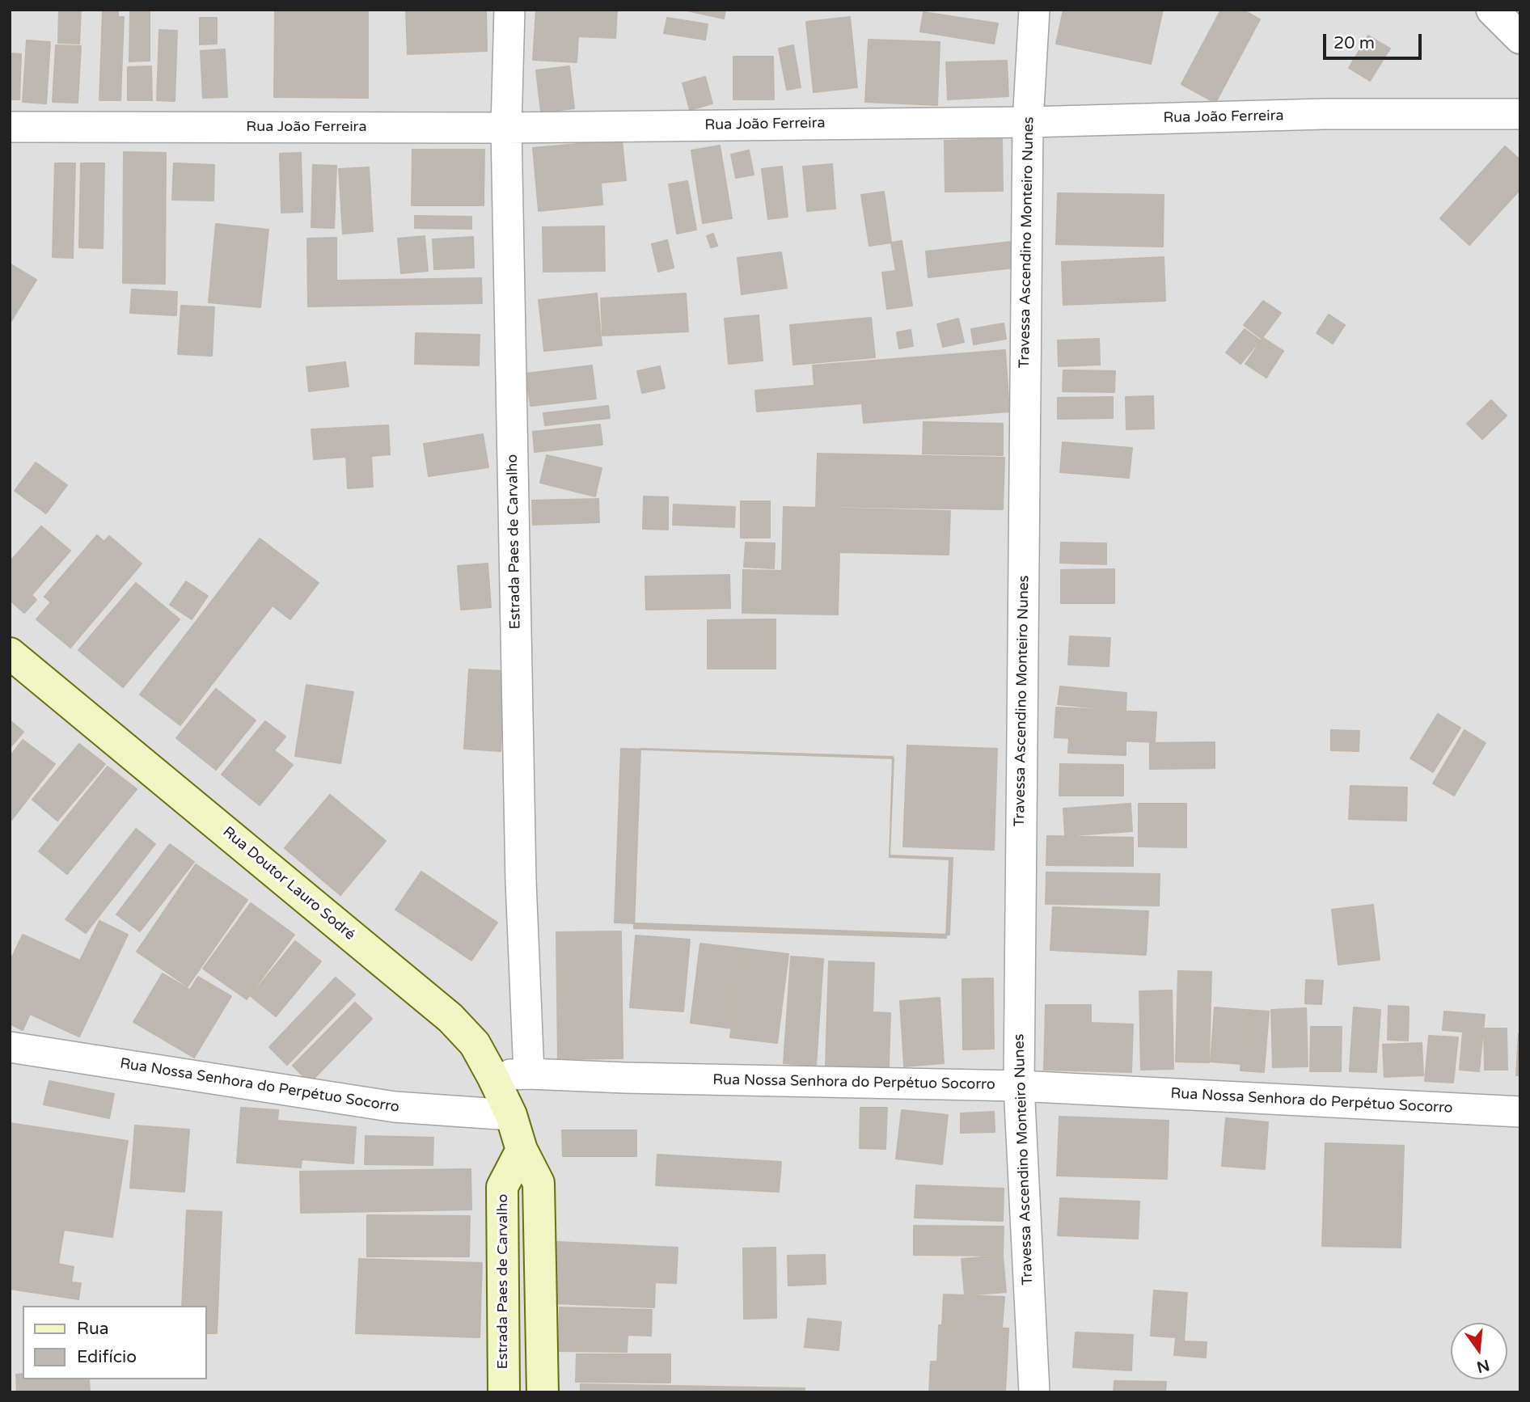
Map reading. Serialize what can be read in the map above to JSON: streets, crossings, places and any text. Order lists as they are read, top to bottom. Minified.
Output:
{"streets":{"main road":["Estrada Paes de Carvalho","Rua Doutor Lauro Sodré"],"street":["Rua João Ferreira","Travessa Ascendino Monteiro Nunes","Rua Nossa Senhora do Perpétuo Socorro"]},"crossings":[["Rua João Ferreira","Travessa Ascendino Monteiro Nunes"],["Rua João Ferreira","Estrada Paes de Carvalho"],["Travessa Ascendino Monteiro Nunes","Rua Nossa Senhora do Perpétuo Socorro"],["Estrada Paes de Carvalho","Rua Doutor Lauro Sodré"],["Estrada Paes de Carvalho","Rua Nossa Senhora do Perpétuo Socorro"],["Rua Doutor Lauro Sodré","Rua Nossa Senhora do Perpétuo Socorro"]],"legend":["Rua","Edifício"],"scale_bar":"20 m","north":"bottom"}
